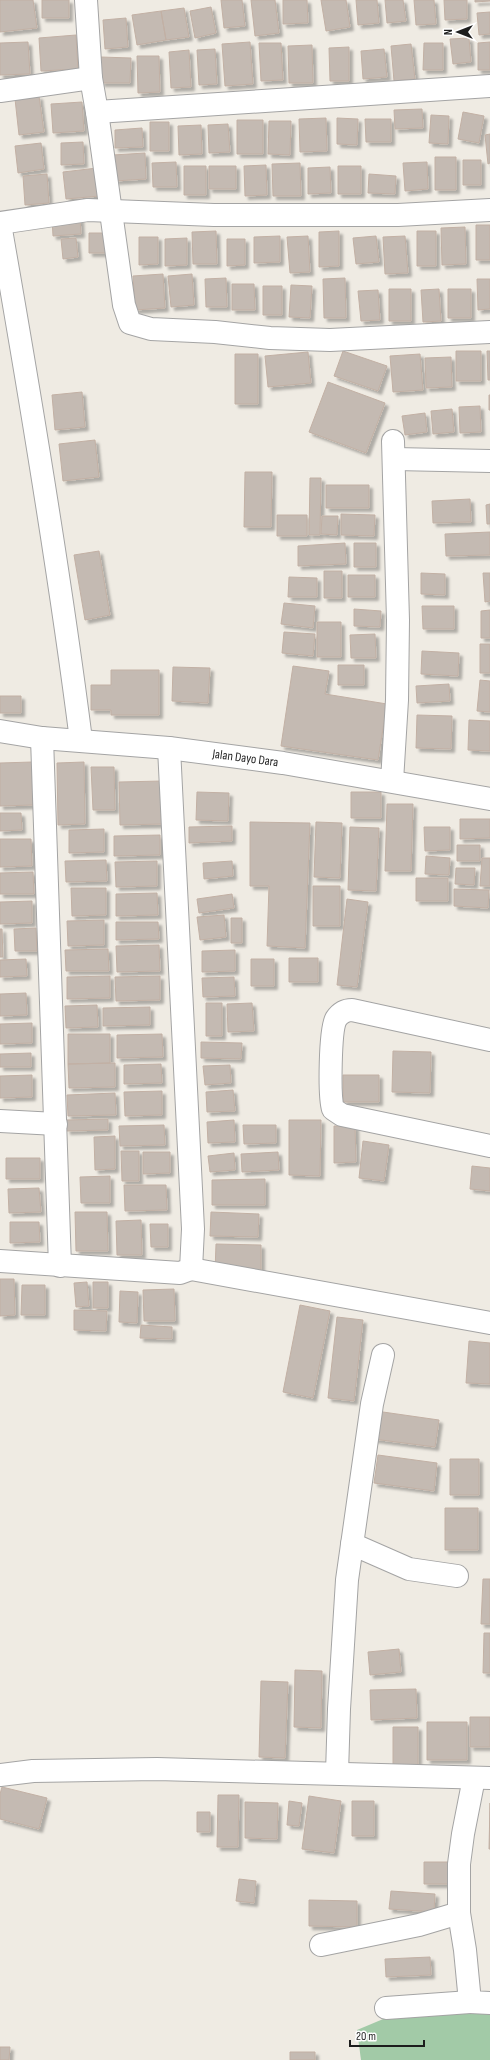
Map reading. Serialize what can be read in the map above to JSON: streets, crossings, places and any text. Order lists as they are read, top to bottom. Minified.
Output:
{"streets":{"street":["Jalan Dayo Dara"]},"scale_bar":"20 m","north":"left"}
